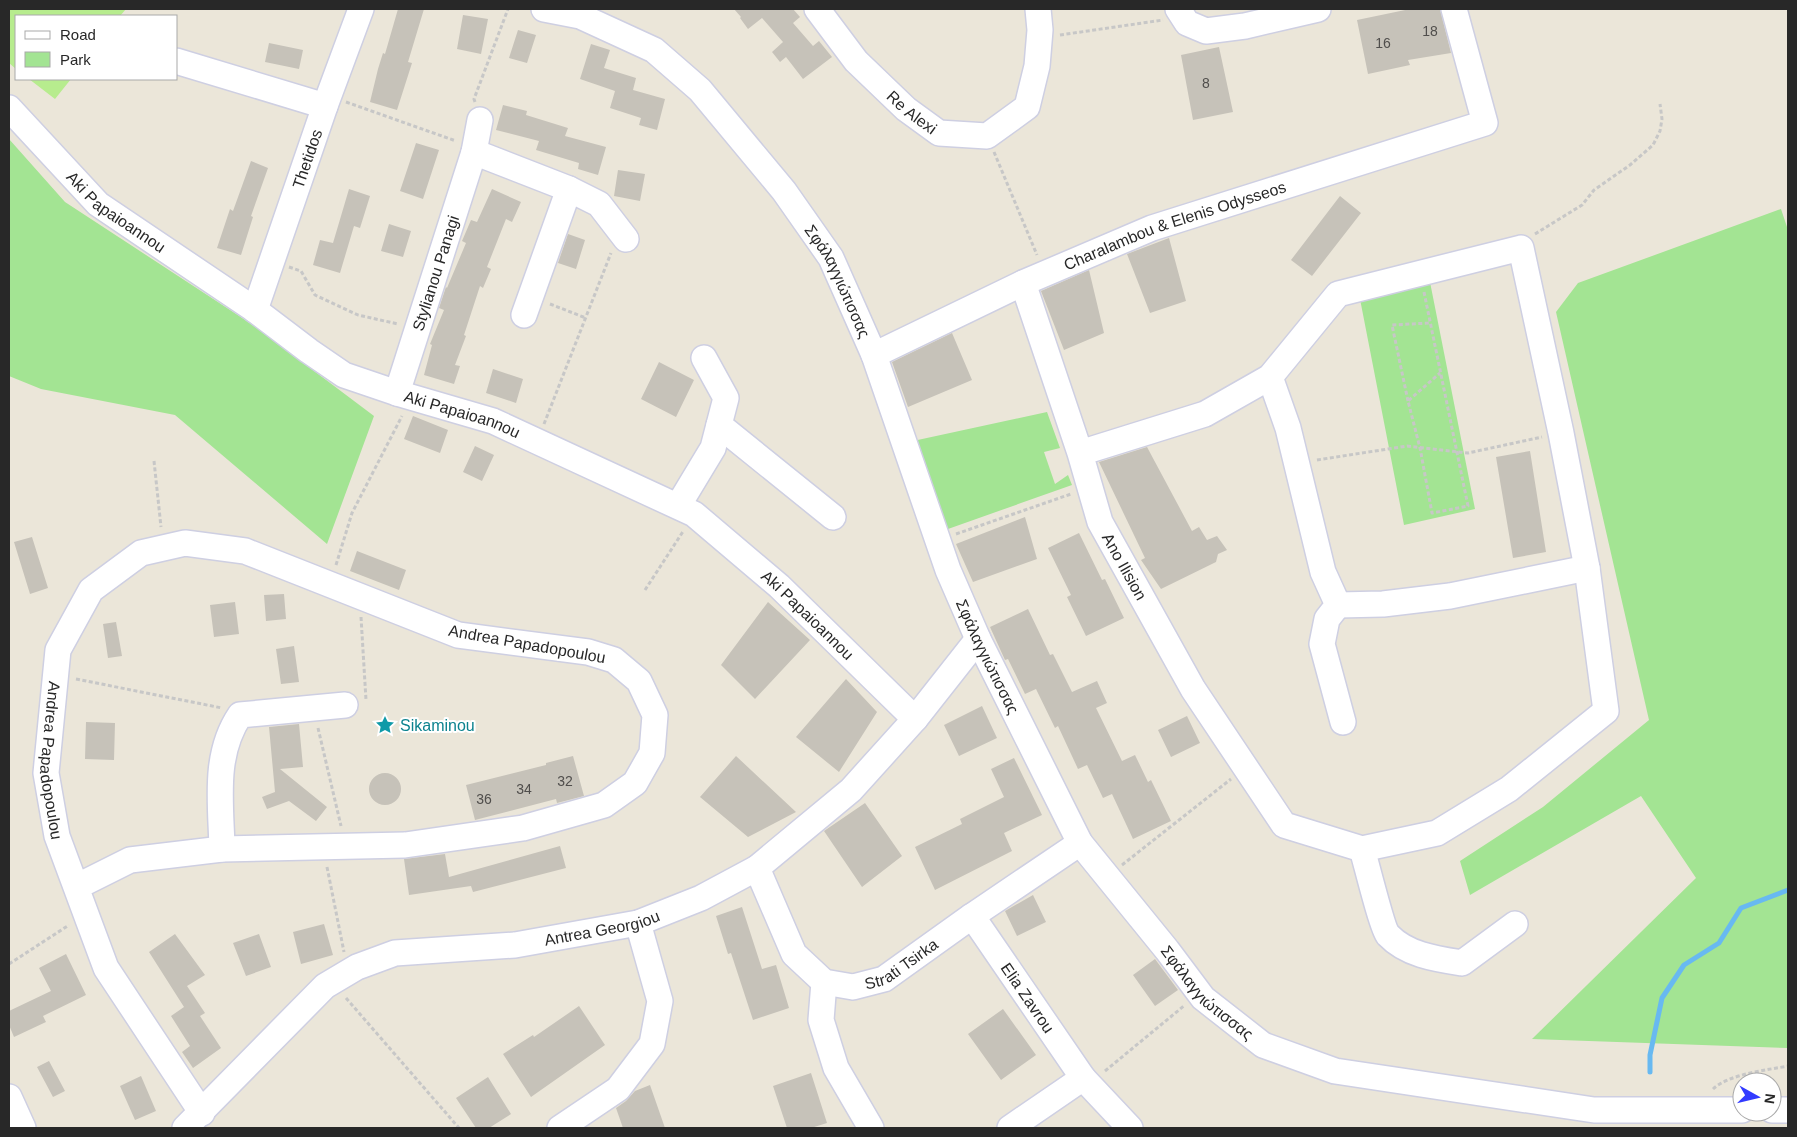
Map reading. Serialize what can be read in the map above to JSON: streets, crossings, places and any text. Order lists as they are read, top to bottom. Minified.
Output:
{"streets":{"street":["Re Alexi","Thetidos","Aki Papaioannou","Charalambou & Elenis Odysseos","Stylianou Panagi","Σφάλαγγιώτισσας","Ano Ilision","Andrea Papadopoulou","Antrea Georgiou","Strati Tsirka","Elia Zavrou"]},"crossings":[["Thetidos","Aki Papaioannou"],["Aki Papaioannou","Stylianou Panagi"],["Aki Papaioannou","Antrea Georgiou"],["Charalambou & Elenis Odysseos","Σφάλαγγιώτισσας"],["Charalambou & Elenis Odysseos","Ano Ilision"],["Σφάλαγγιώτισσας","Antrea Georgiou"],["Σφάλαγγιώτισσας","Strati Tsirka"],["Andrea Papadopoulou","Antrea Georgiou"],["Strati Tsirka","Elia Zavrou"]],"places":{"place":["Sikaminou"]},"house_numbers":["18","16","8","32","34","36"],"legend":["Road","Park"],"north":"right"}
